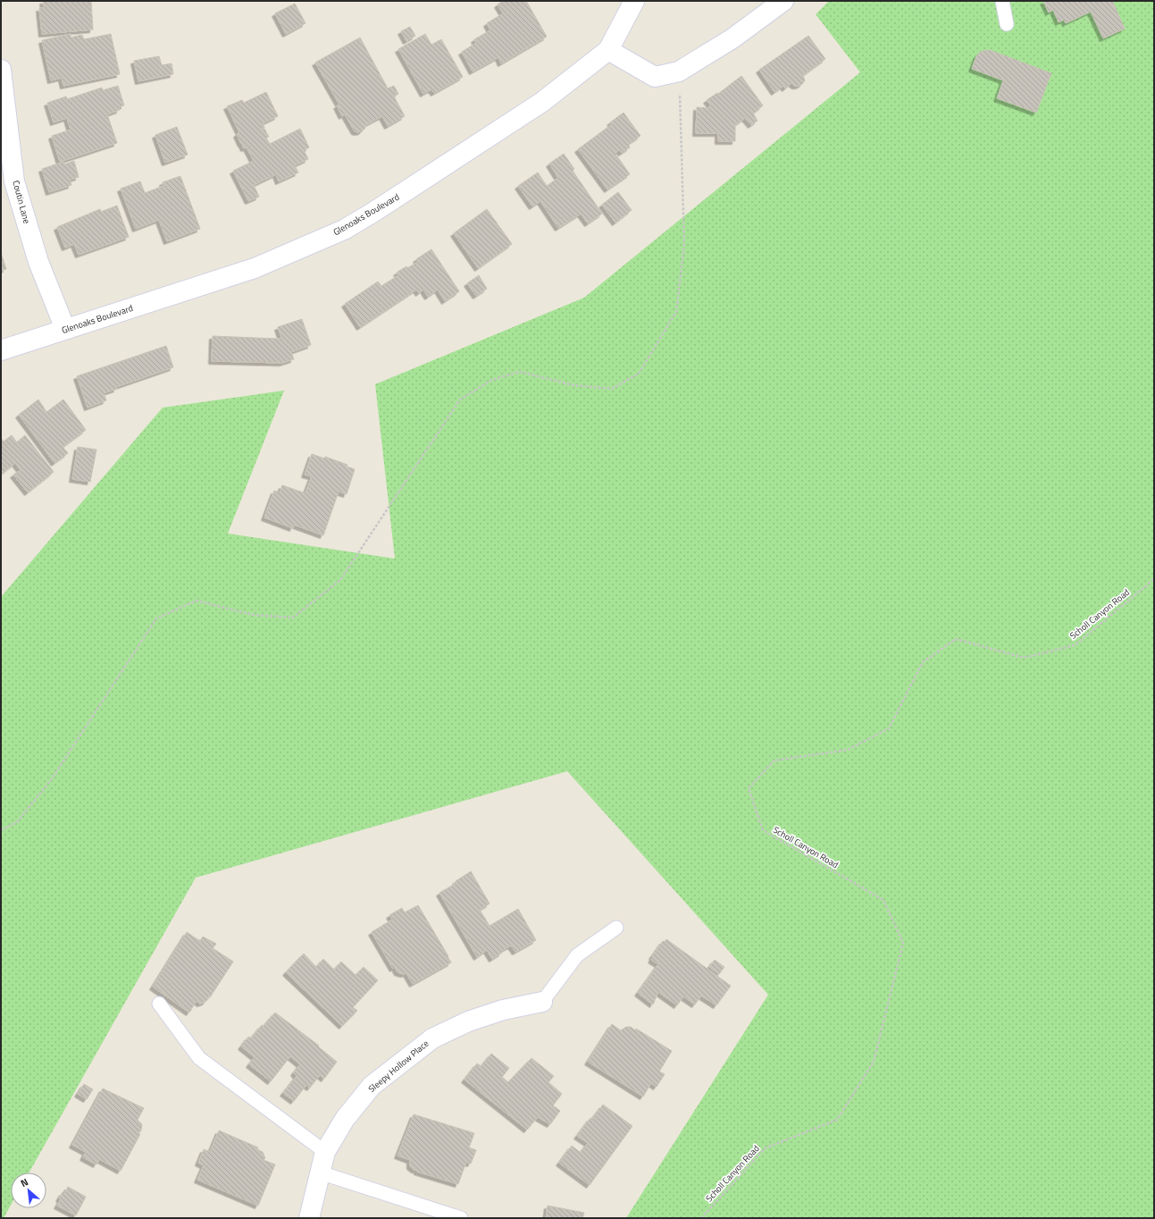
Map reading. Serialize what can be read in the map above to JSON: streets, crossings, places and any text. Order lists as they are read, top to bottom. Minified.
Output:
{"streets":{"street":["Coutin Lane","Glenoaks Boulevard","Sleepy Hollow Place"],"path":["Scholl Canyon Road"]},"crossings":[["Coutin Lane","Glenoaks Boulevard"]],"north":"top left"}
